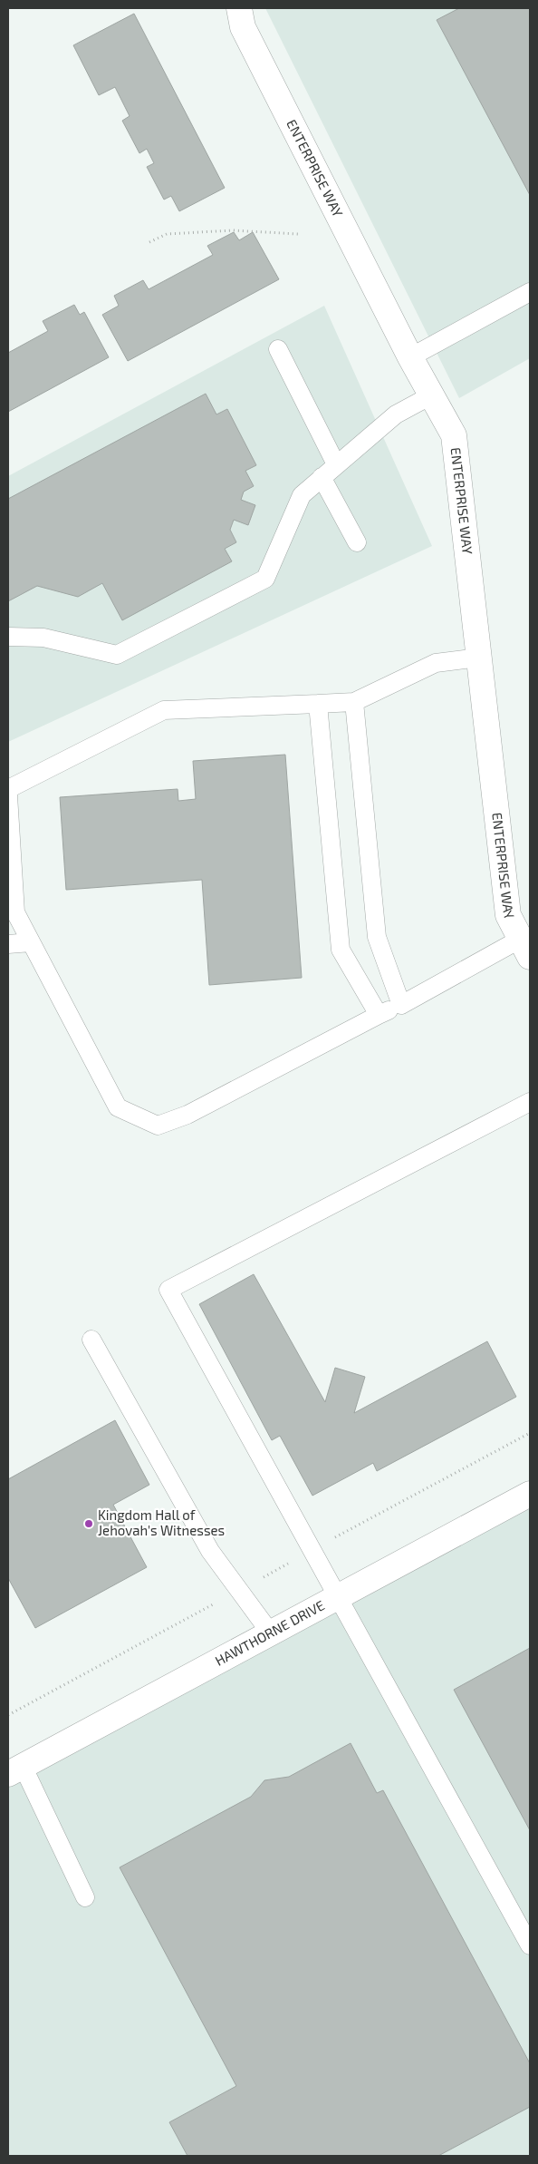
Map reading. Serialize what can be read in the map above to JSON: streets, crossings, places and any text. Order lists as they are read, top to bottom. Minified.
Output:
{"streets":{"street":["ENTERPRISE WAY","HAWTHORNE DRIVE"]},"places":["Kingdom Hall of Jehovah's Witnesses"]}
